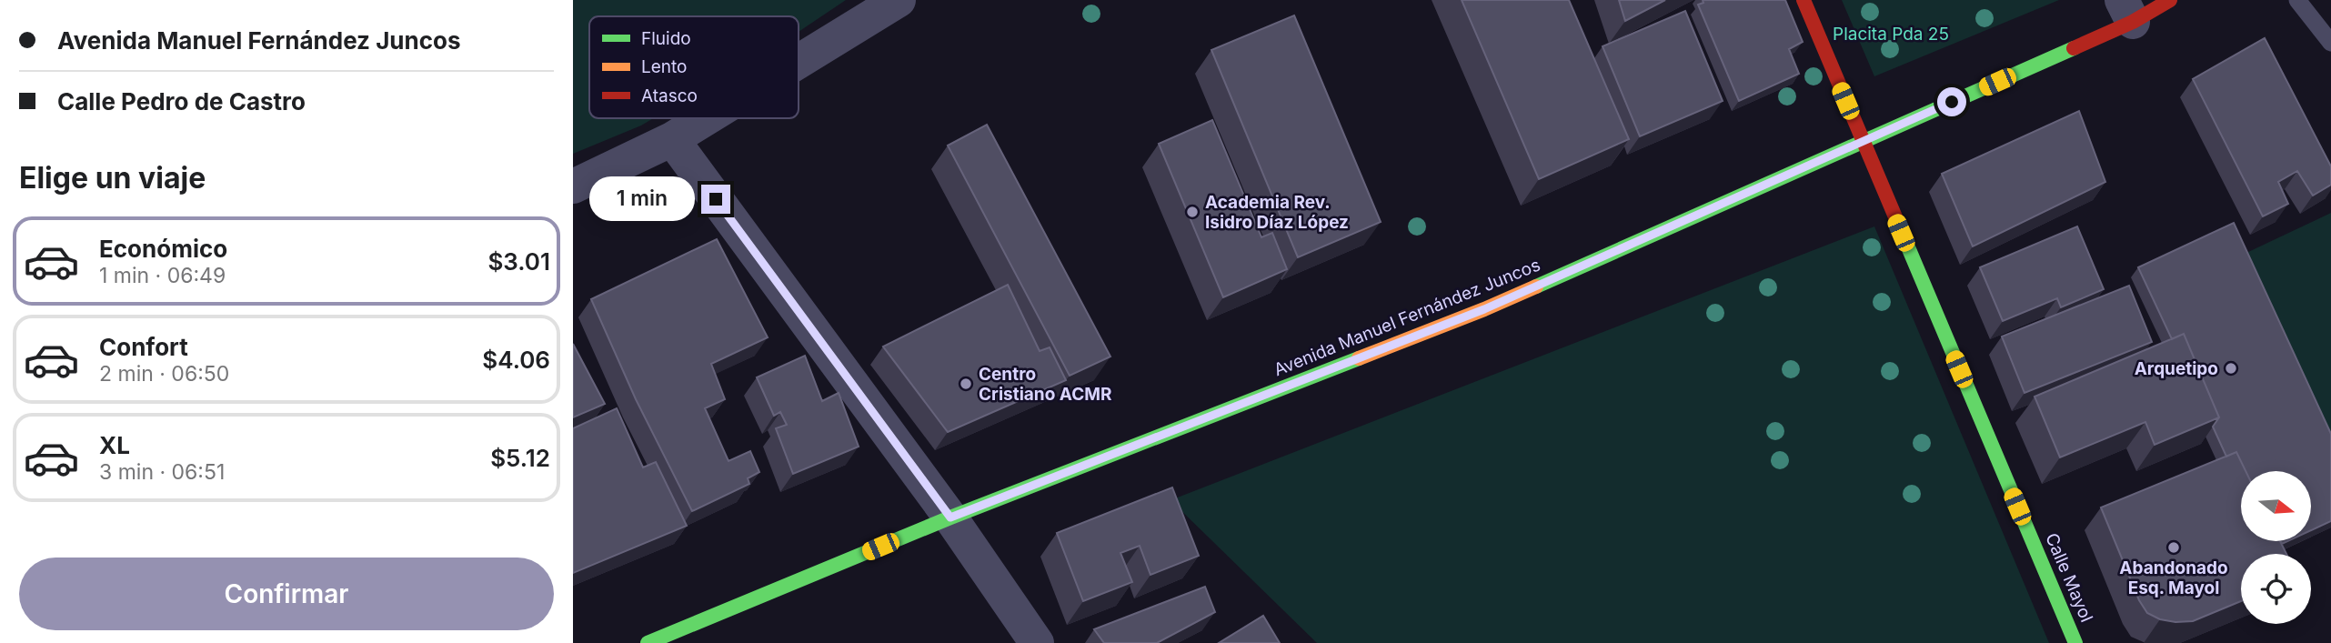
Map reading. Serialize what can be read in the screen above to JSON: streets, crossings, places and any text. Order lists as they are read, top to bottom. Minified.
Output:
{"streets":{"main road":["Avenida Manuel Fernández Juncos","Calle Mayol"]},"crossings":[["Avenida Manuel Fernández Juncos","Calle Mayol"]],"parks":["Placita Pda 25"],"places":["Academia Rev. Isidro Díaz López","Arquetipo","Centro Cristiano ACMR","Abandonado Esq. Mayol"],"legend":["Fluido","Lento","Atasco"],"north":"right","page":{"banner":["Avenida Manuel Fernández Juncos","Calle Pedro de Castro"],"heading":"Elige un viaje","bubble":"1 min","list":[{"name":"Económico","note":"1 min · 06:49","value":"$3.01"},{"name":"Confort","note":"2 min · 06:50","value":"$4.06"},{"name":"XL","note":"3 min · 06:51","value":"$5.12"}],"buttons":"Confirmar"}}
